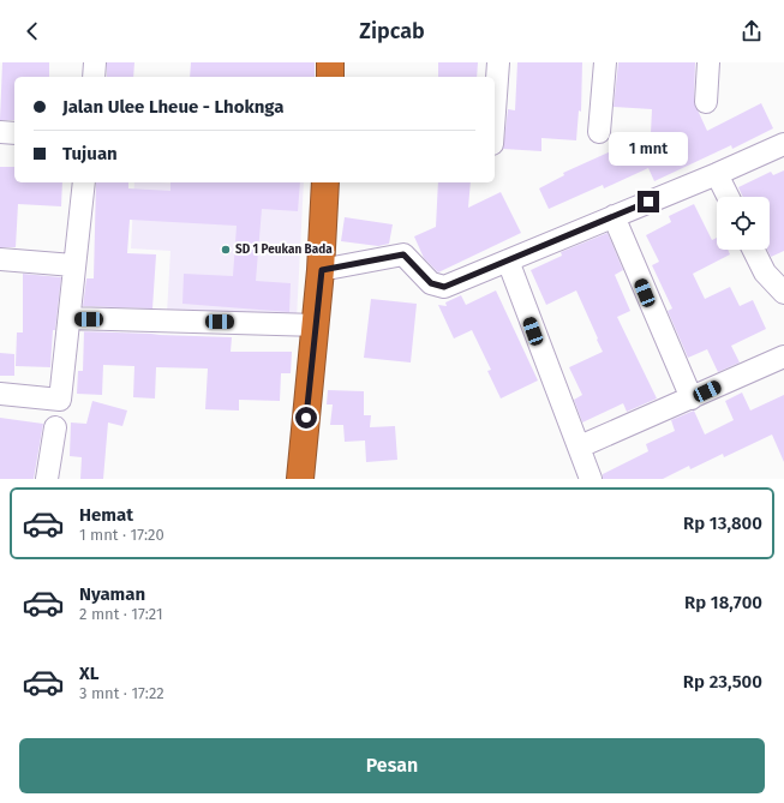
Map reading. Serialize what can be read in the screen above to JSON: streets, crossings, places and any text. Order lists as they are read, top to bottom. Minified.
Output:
{"places":["SD 1 Peukan Bada"],"page":{"header":"Zipcab","banner":["Jalan Ulee Lheue - Lhoknga","Tujuan"],"bubble":"1 mnt","list":[{"name":"Hemat","note":"1 mnt · 17:20","value":"Rp 13,800"},{"name":"Nyaman","note":"2 mnt · 17:21","value":"Rp 18,700"},{"name":"XL","note":"3 mnt · 17:22","value":"Rp 23,500"}],"buttons":"Pesan"}}
